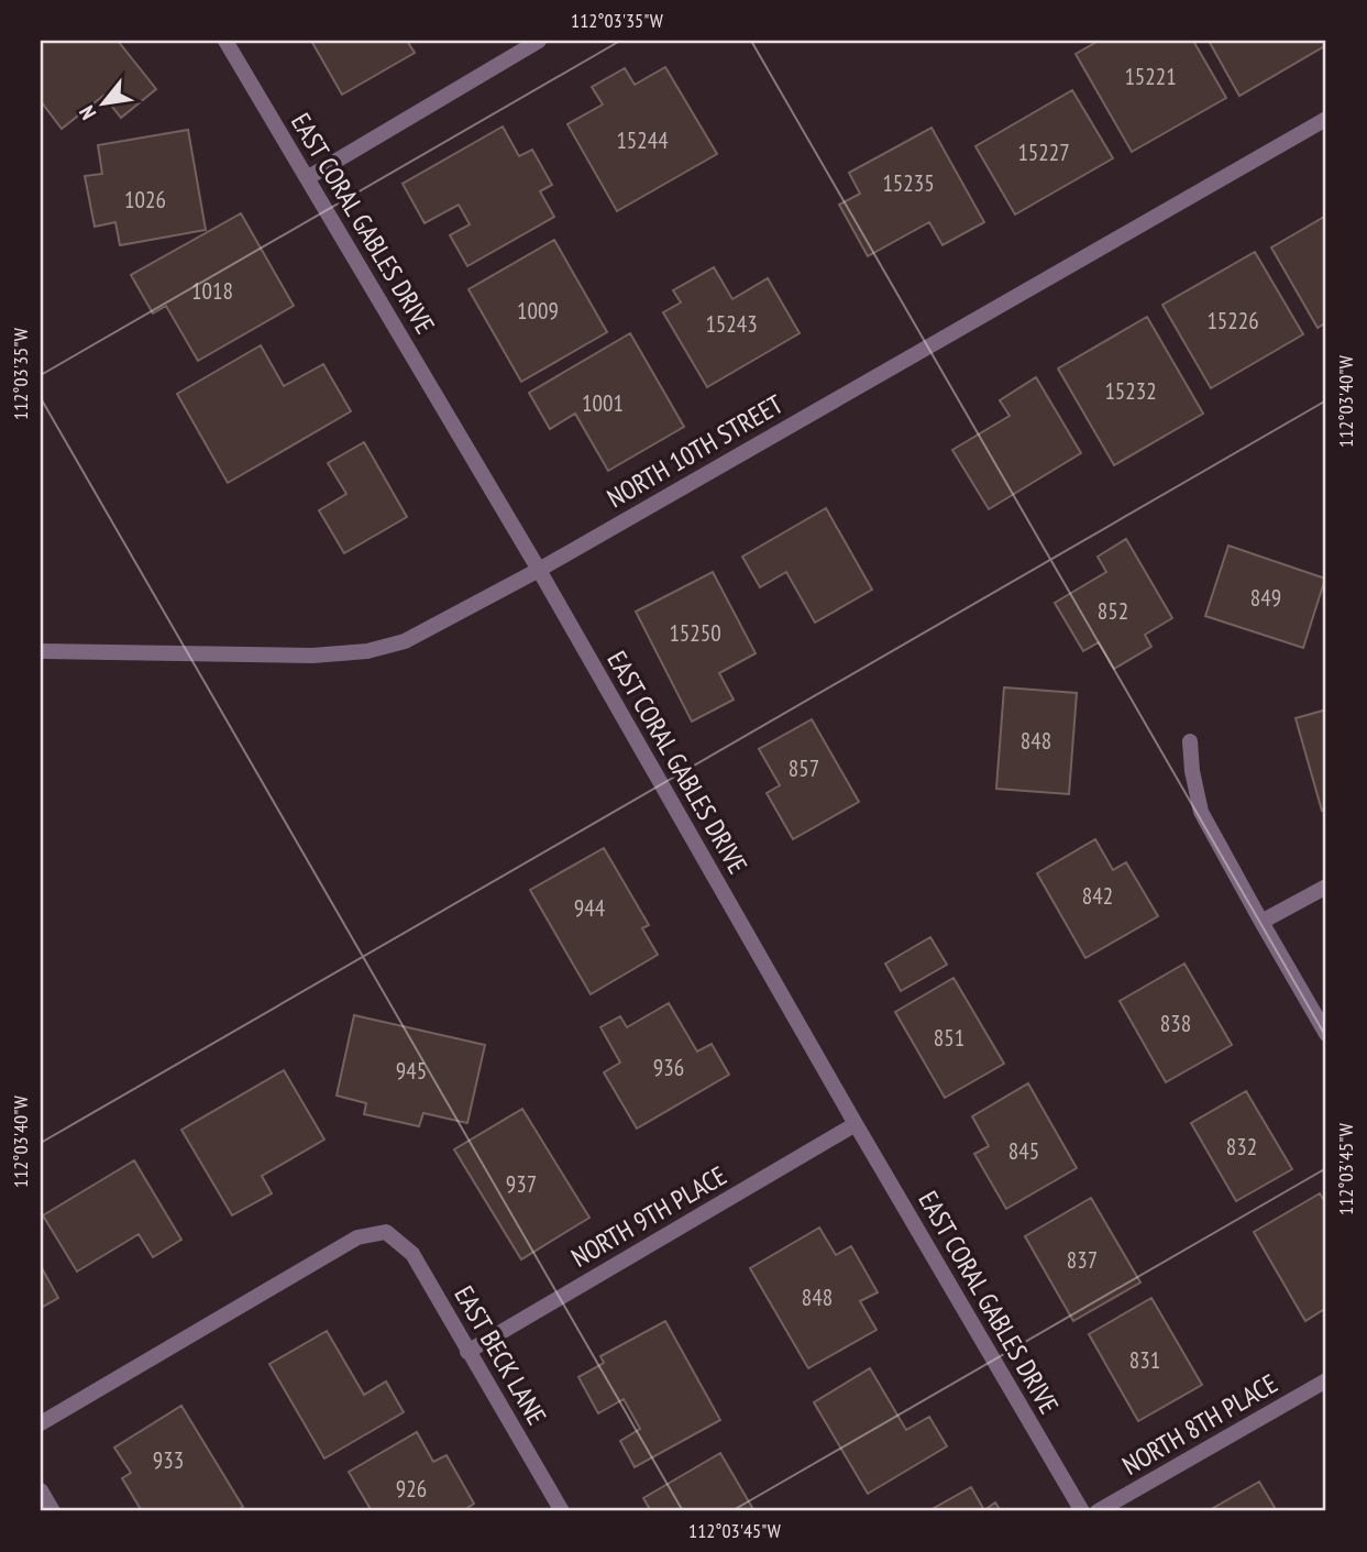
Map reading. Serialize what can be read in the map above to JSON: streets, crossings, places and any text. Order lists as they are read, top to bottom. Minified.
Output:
{"streets":{"street":["EAST CORAL GABLES DRIVE","NORTH 10TH STREET","NORTH 9TH PLACE","EAST BECK LANE","NORTH 8TH PLACE"]},"crossings":[["EAST CORAL GABLES DRIVE","NORTH 10TH STREET"],["EAST CORAL GABLES DRIVE","NORTH 9TH PLACE"],["NORTH 9TH PLACE","EAST BECK LANE"]],"house_numbers":["15221","15244","15227","15235","1026","1018","1009","15226","15243","15232","1001","849","852","15250","848","857","842","944","838","851","936","945","832","845","937","837","848","831","933","926"],"north":"bottom left","coordinates":["112°03'35\"W","112°03'40\"W","112°03'45\"W"]}
